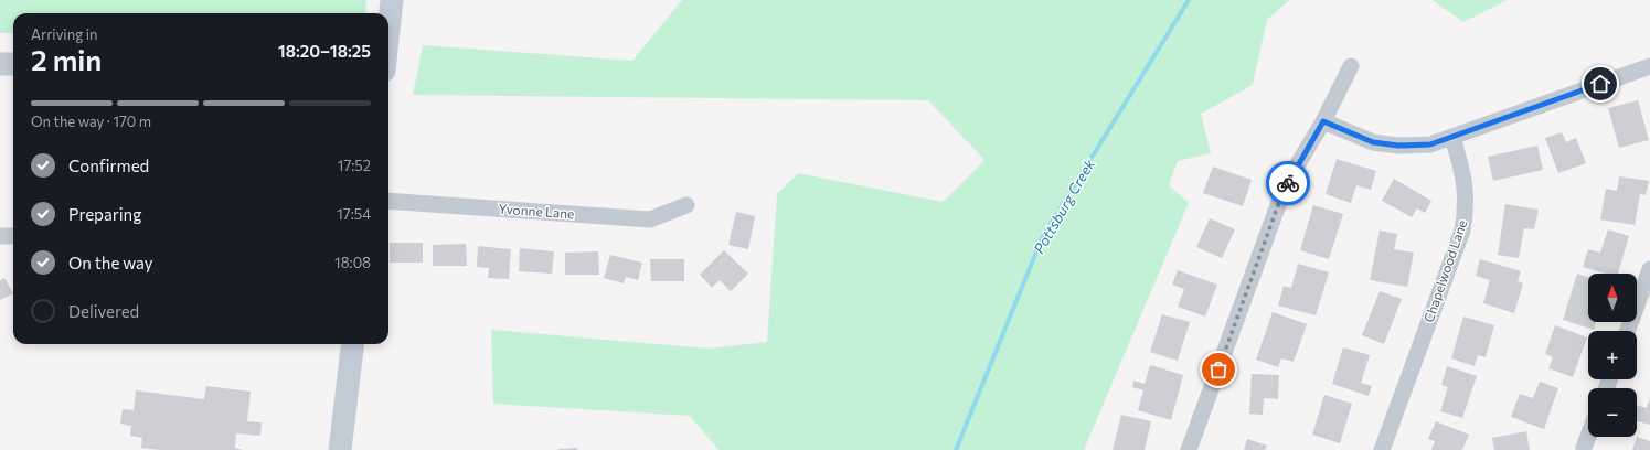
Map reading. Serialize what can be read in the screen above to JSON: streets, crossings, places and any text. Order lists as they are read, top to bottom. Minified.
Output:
{"streets":{"street":["Yvonne Lane","Chapelwood Lane"]},"water":["Pottsburg Creek"],"north":"top","page":{"heading":["2 min","Arriving in","18:20–18:25"],"bar":"On the way · 170 m","list":[["Confirmed","17:52"],["Preparing","17:54"],["On the way","18:08"],"Delivered"],"map_buttons":["+","−"]}}
